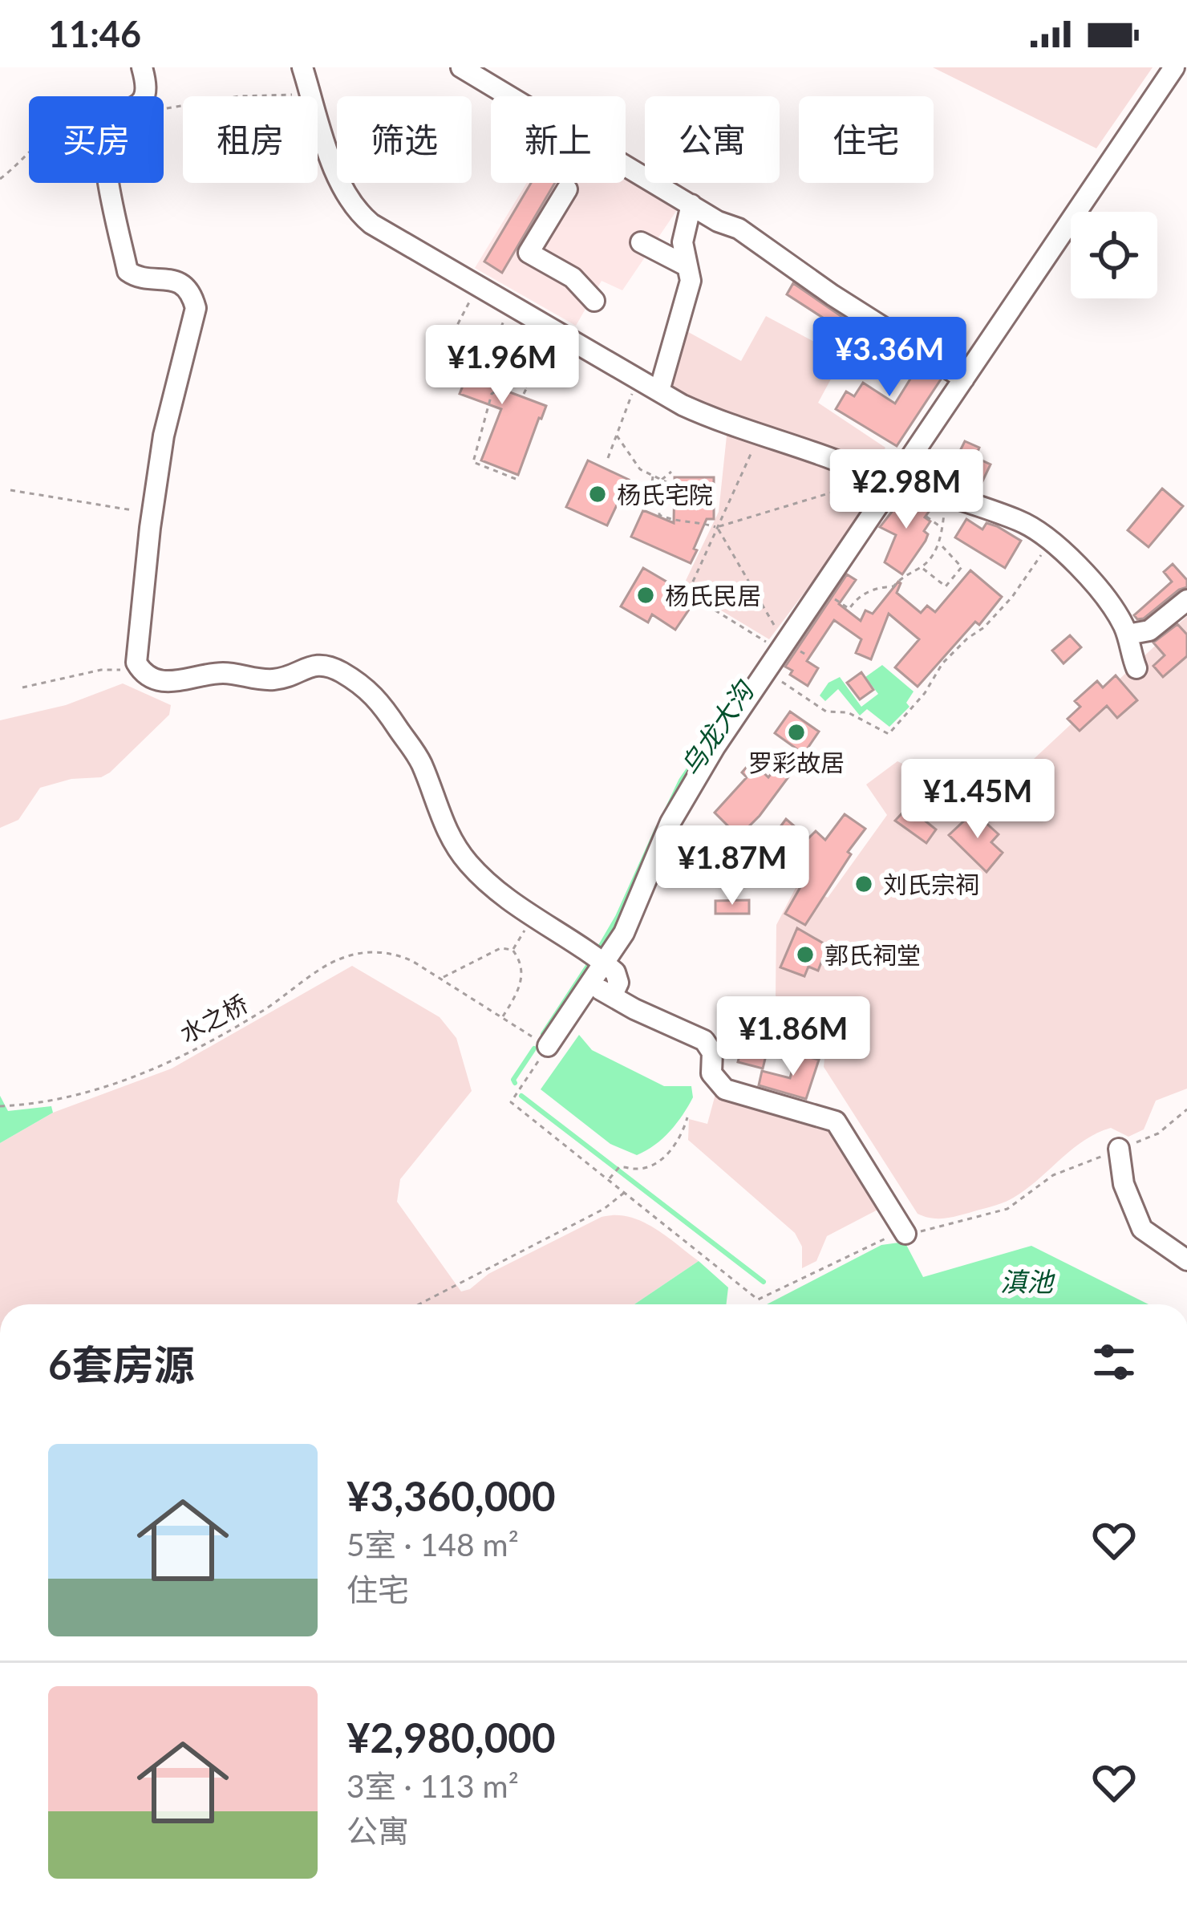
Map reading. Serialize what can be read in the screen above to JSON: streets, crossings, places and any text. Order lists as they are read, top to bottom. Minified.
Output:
{"streets":{"path":["水之桥"]},"water":["乌龙大沟","滇池"],"places":["杨氏宅院","杨氏民居","罗彩故居","刘氏宗祠","郭氏祠堂"],"page":{"status":"11:46","chip":["买房","租房","筛选","新上","公寓","住宅"],"price":["¥3.36M","¥1.96M","¥2.98M","¥1.45M","¥1.87M","¥1.86M"],"heading":"6套房源","list":[{"name":"¥3,360,000","note":"5室 · 148 m² · 住宅"},{"name":"¥2,980,000","note":"3室 · 113 m² · 公寓"}]}}
